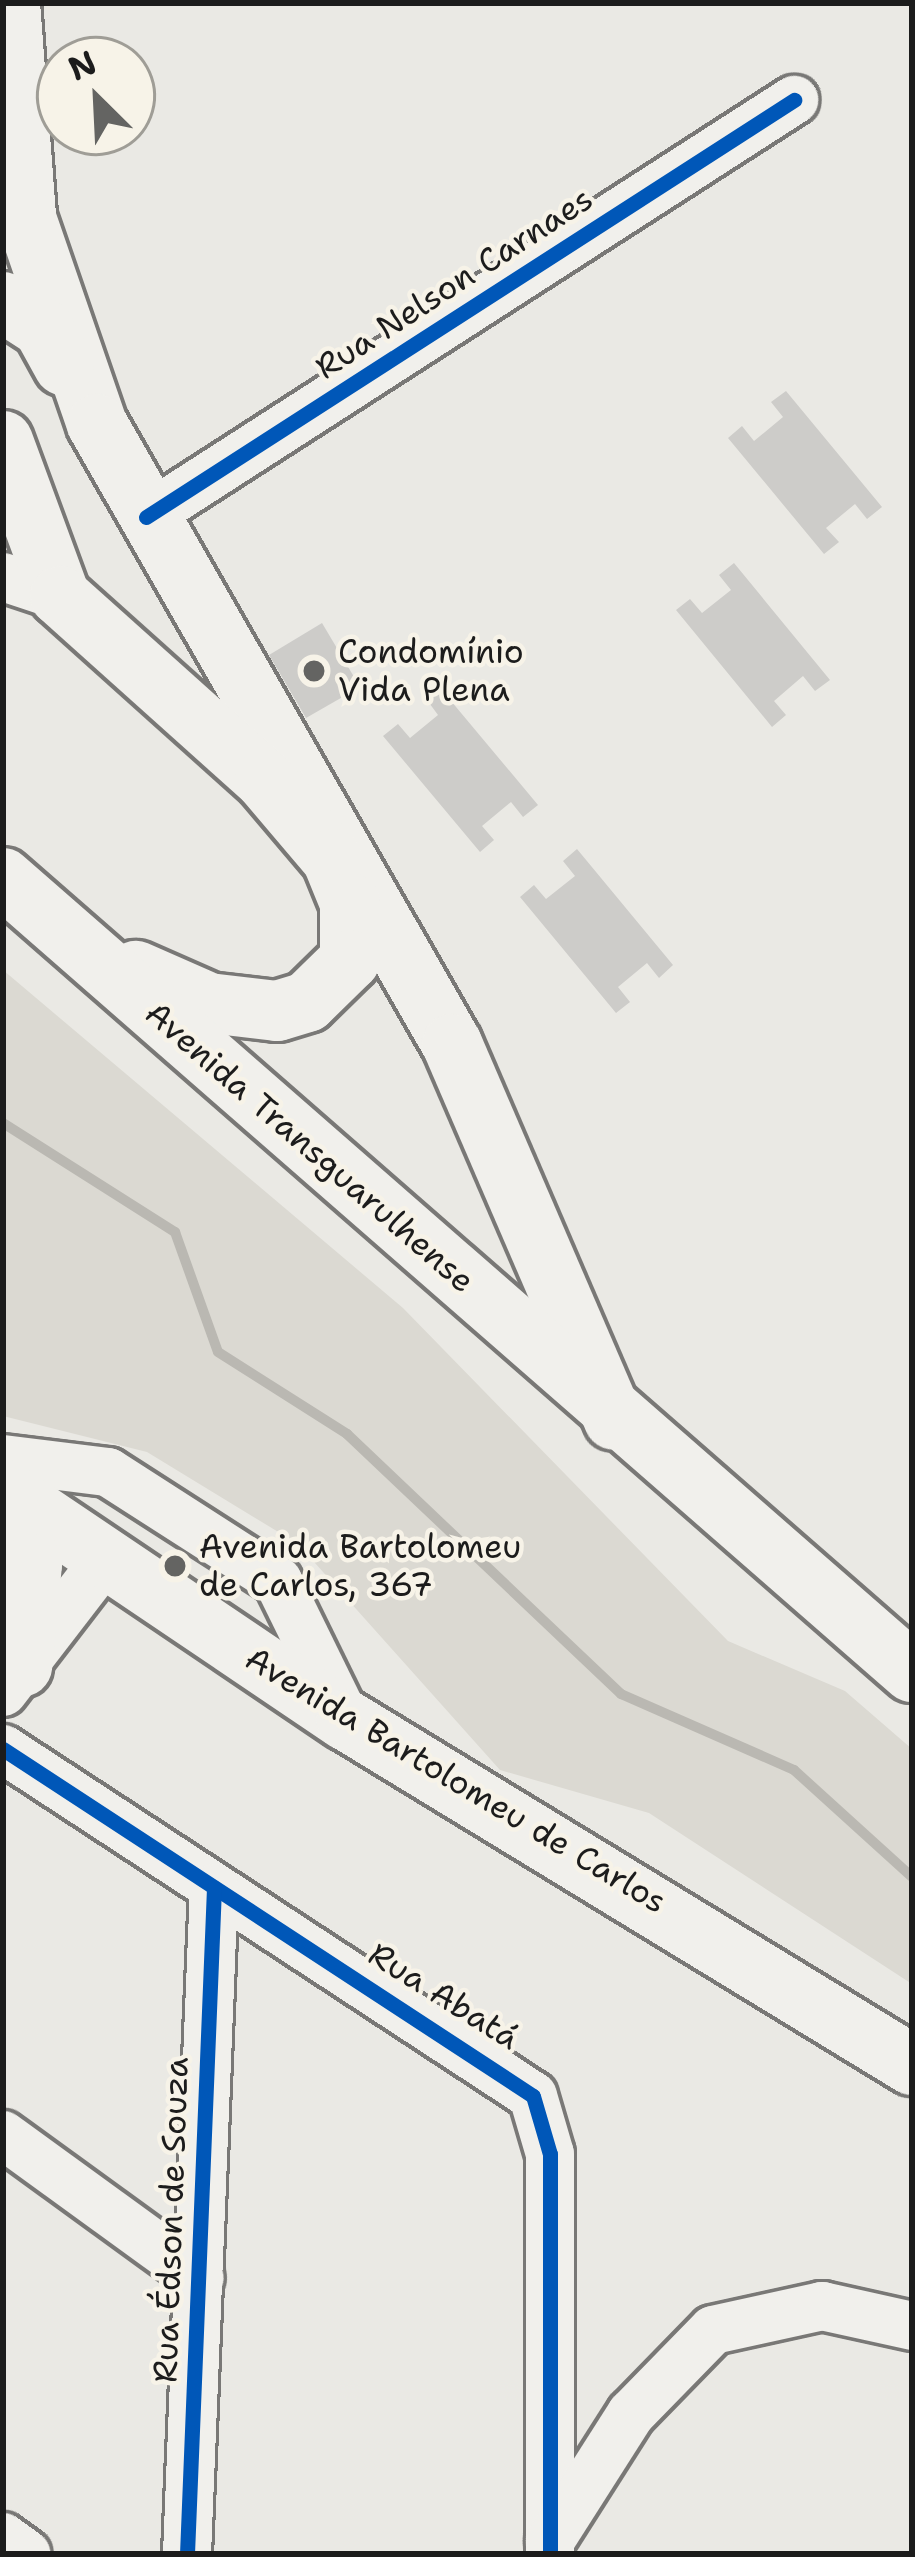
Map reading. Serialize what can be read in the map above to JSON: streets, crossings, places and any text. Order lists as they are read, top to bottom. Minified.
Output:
{"streets":{"main road":["Avenida Transguarulhense","Avenida Bartolomeu de Carlos"],"street":["Rua Nelson Carnaes","Rua Abatá","Rua Édson de Souza"]},"crossings":[["Rua Abatá","Rua Édson de Souza"]],"places":["Condomínio Vida Plena","Avenida Bartolomeu de Carlos, 367"],"north":"top left"}
